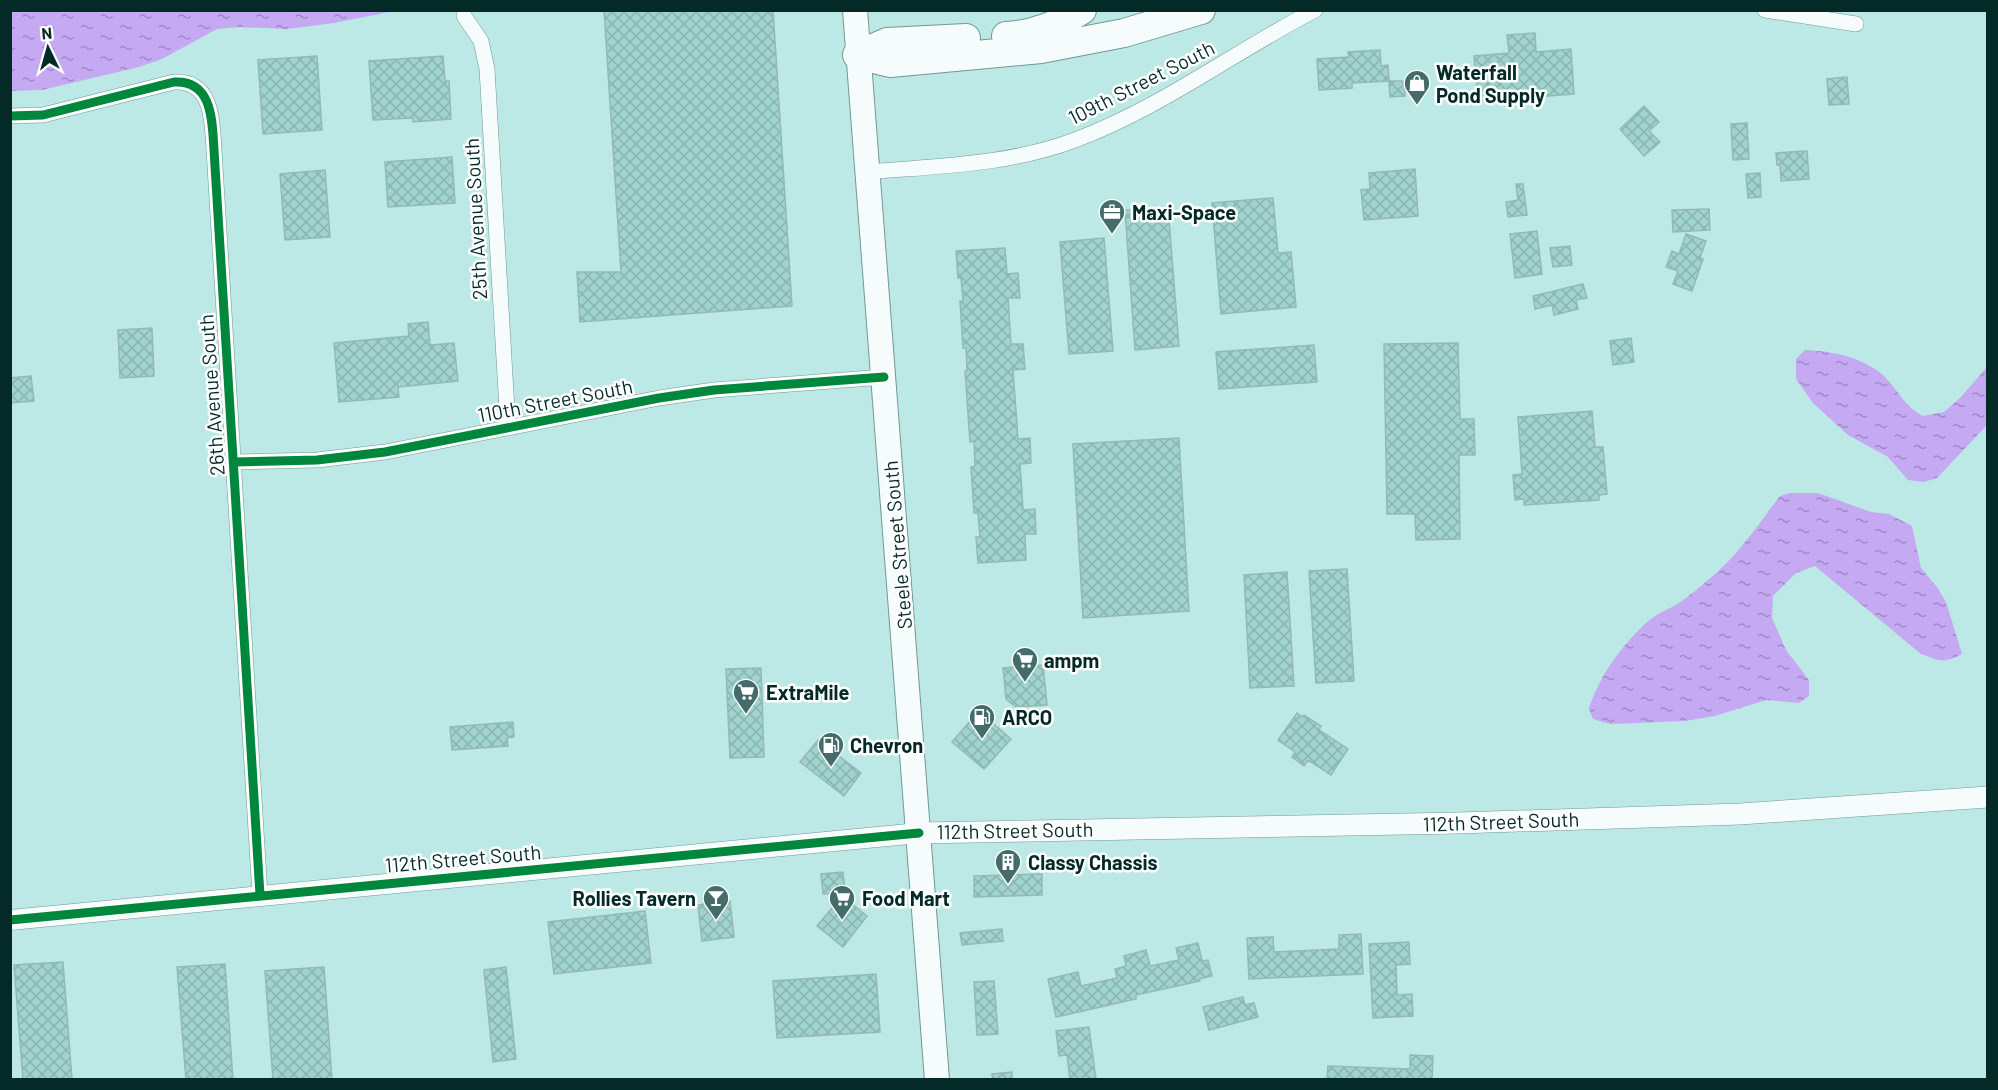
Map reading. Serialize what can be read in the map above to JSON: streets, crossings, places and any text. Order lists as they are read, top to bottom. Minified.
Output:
{"streets":{"main road":["Steele Street South","112th Street South"],"street":["109th Street South","25th Avenue South","26th Avenue South","110th Street South"]},"crossings":[["109th Street South","Steele Street South"],["25th Avenue South","110th Street South"],["26th Avenue South","110th Street South"],["26th Avenue South","112th Street South"],["110th Street South","Steele Street South"],["Steele Street South","112th Street South"]],"places":{"shop":["Waterfall Pond Supply"],"office":["Maxi-Space"],"supermarket":["ampm","ExtraMile","Food Mart"],"fuel station":["ARCO","Chevron"],"building":["Classy Chassis"],"bar":["Rollies Tavern"]},"north":"top"}
